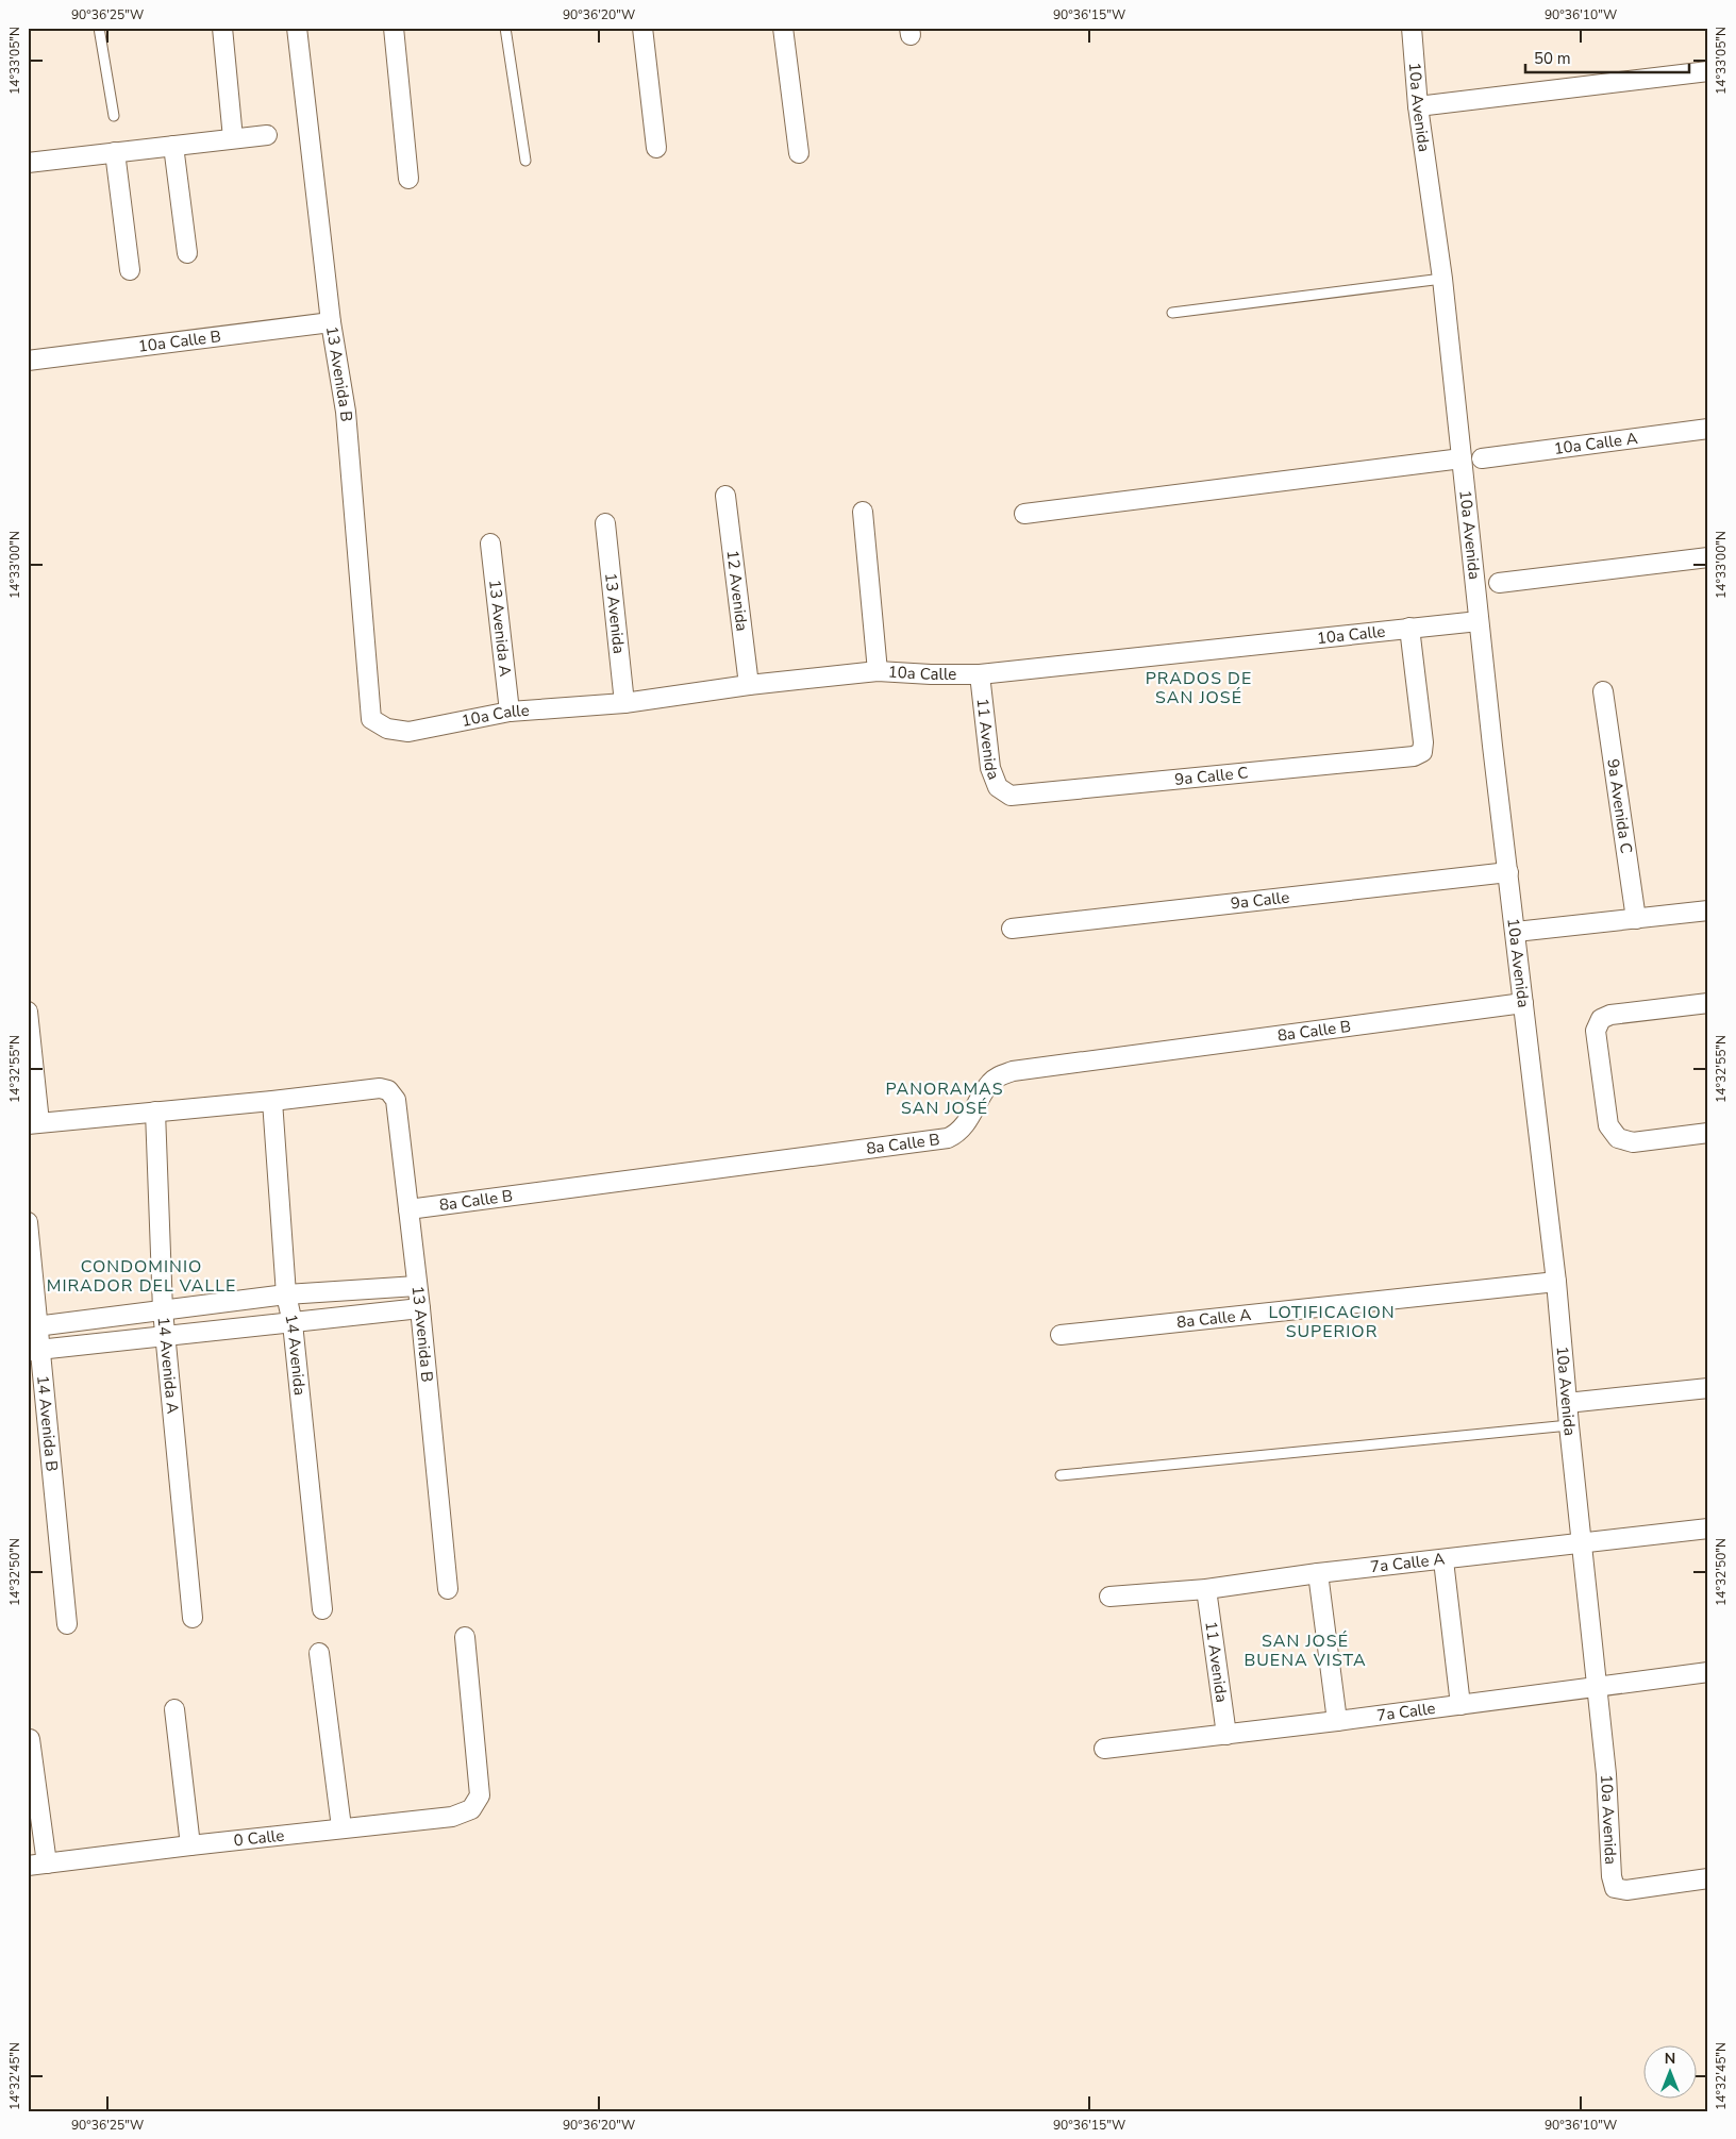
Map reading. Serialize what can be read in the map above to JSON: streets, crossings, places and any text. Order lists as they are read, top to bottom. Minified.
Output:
{"streets":{"street":["10a Avenida","10a Calle B","13 Avenida B","10a Calle A","12 Avenida","13 Avenida","13 Avenida A","10a Calle","11 Avenida","9a Calle C","9a Avenida C","9a Calle","8a Calle B","8a Calle A","14 Avenida","14 Avenida A","14 Avenida B","7a Calle A","7a Calle","0 Calle"]},"crossings":[["10a Avenida","10a Calle"],["10a Avenida","9a Calle"],["10a Avenida","8a Calle B"],["10a Avenida","8a Calle A"],["10a Avenida","7a Calle A"],["10a Avenida","7a Calle"],["10a Calle B","13 Avenida B"],["13 Avenida B","10a Calle"],["13 Avenida B","8a Calle B"],["13 Avenida B","14 Avenida"],["12 Avenida","10a Calle"],["13 Avenida","10a Calle"],["13 Avenida A","10a Calle"],["10a Calle","11 Avenida"],["10a Calle","9a Calle C"],["11 Avenida","9a Calle C"],["11 Avenida","7a Calle A"],["11 Avenida","7a Calle"]],"districts":["PRADOS DE SAN JOSÉ","PANORAMAS SAN JOSÉ","CONDOMINIO MIRADOR DEL VALLE","LOTIFICACION SUPERIOR","SAN JOSÉ BUENA VISTA"],"scale_bar":"50 m","north":"top","coordinates":["90°36'25\"W","90°36'20\"W","90°36'15\"W","90°36'10\"W","14°33'05\"N","14°33'00\"N","14°32'55\"N","14°32'50\"N","14°32'45\"N"]}
